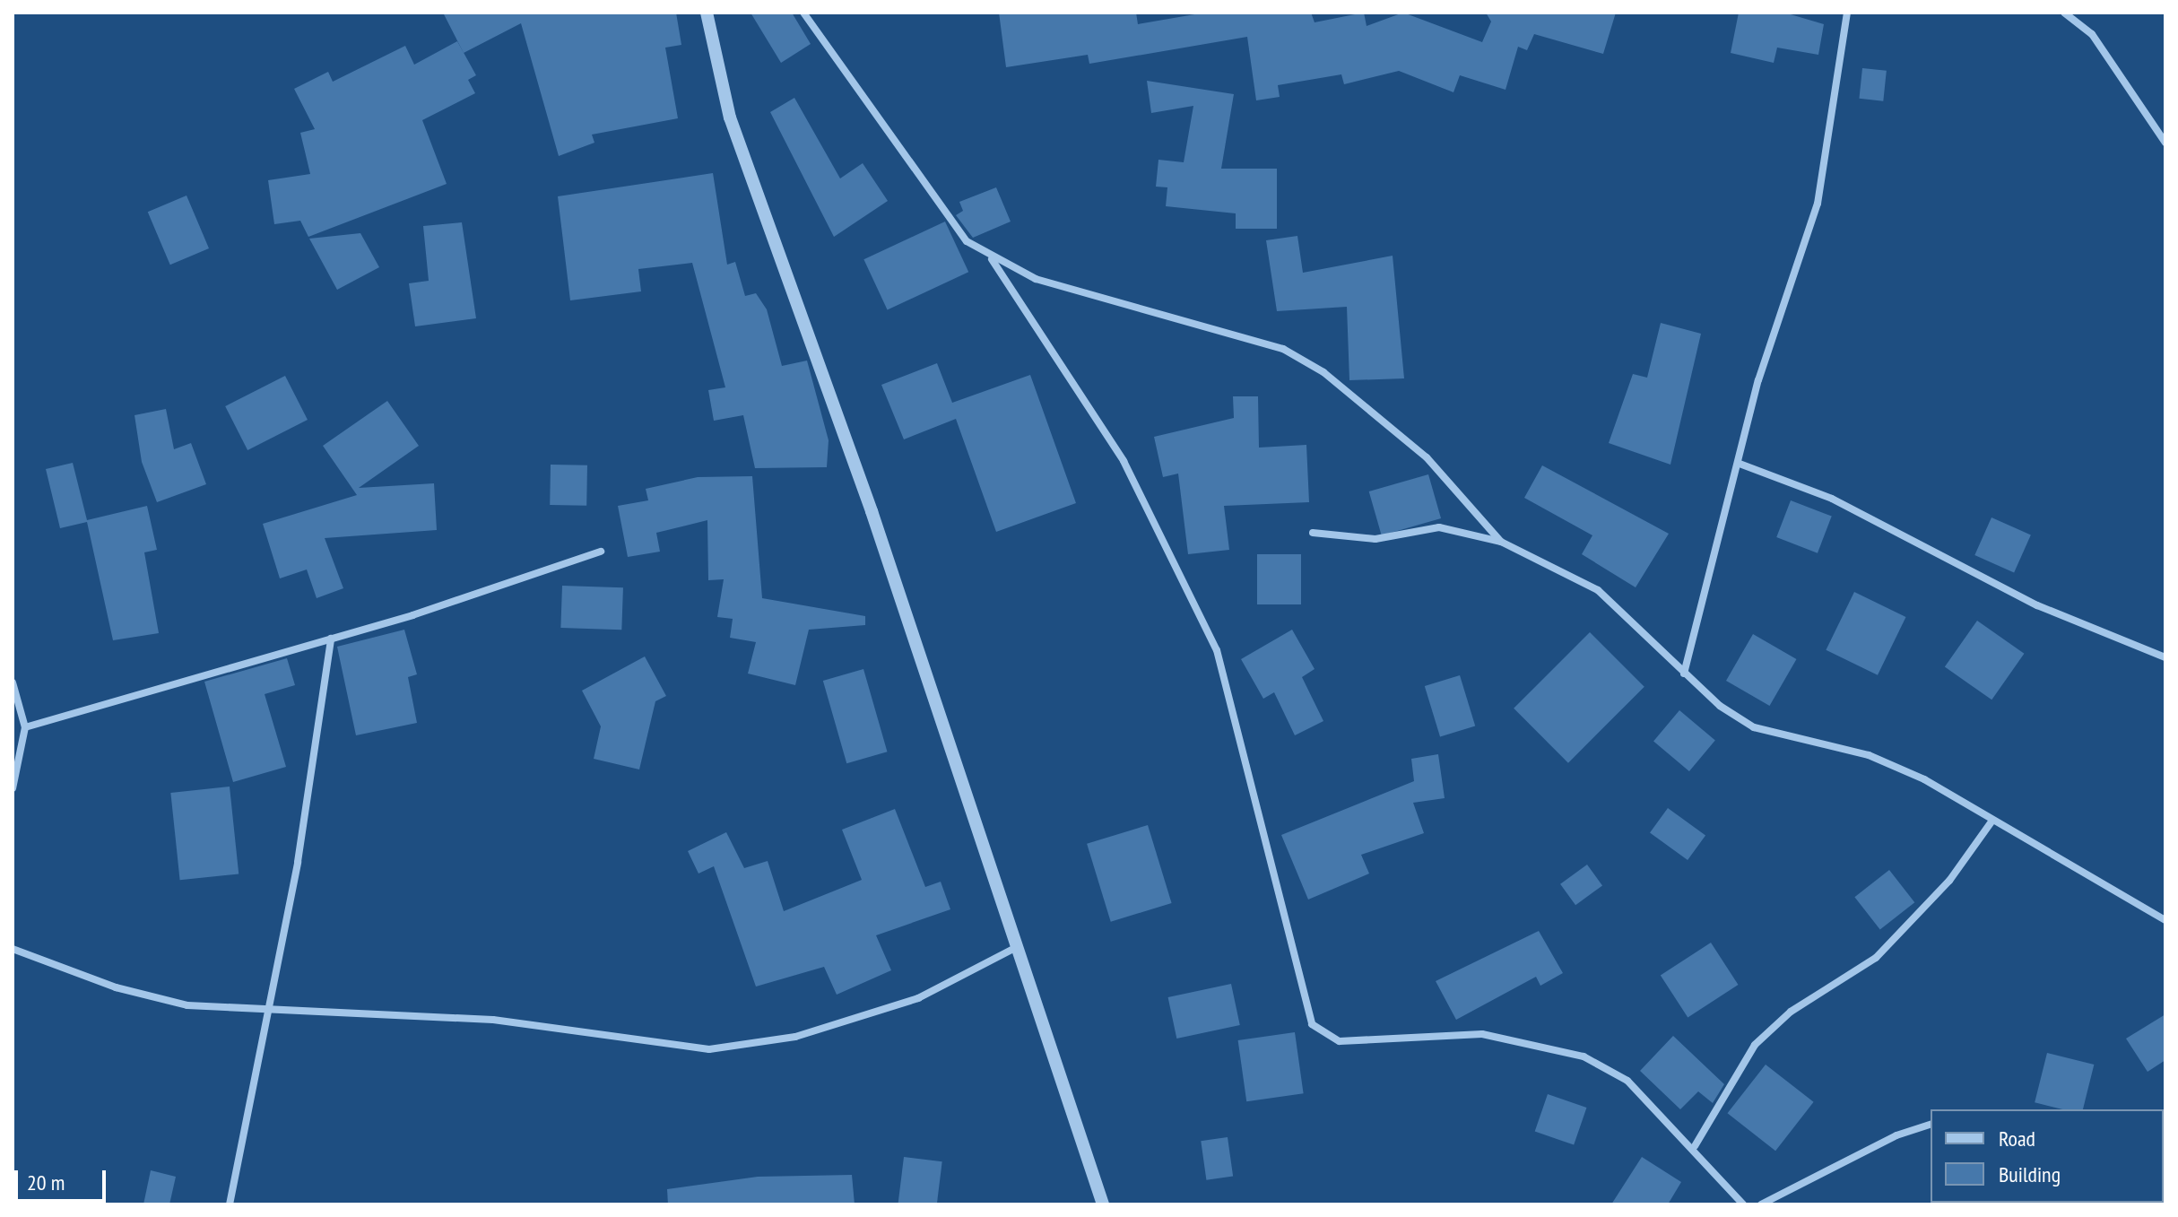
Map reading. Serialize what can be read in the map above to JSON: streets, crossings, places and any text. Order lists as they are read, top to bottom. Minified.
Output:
{"legend":["Road","Building"],"scale_bar":"20 m"}
